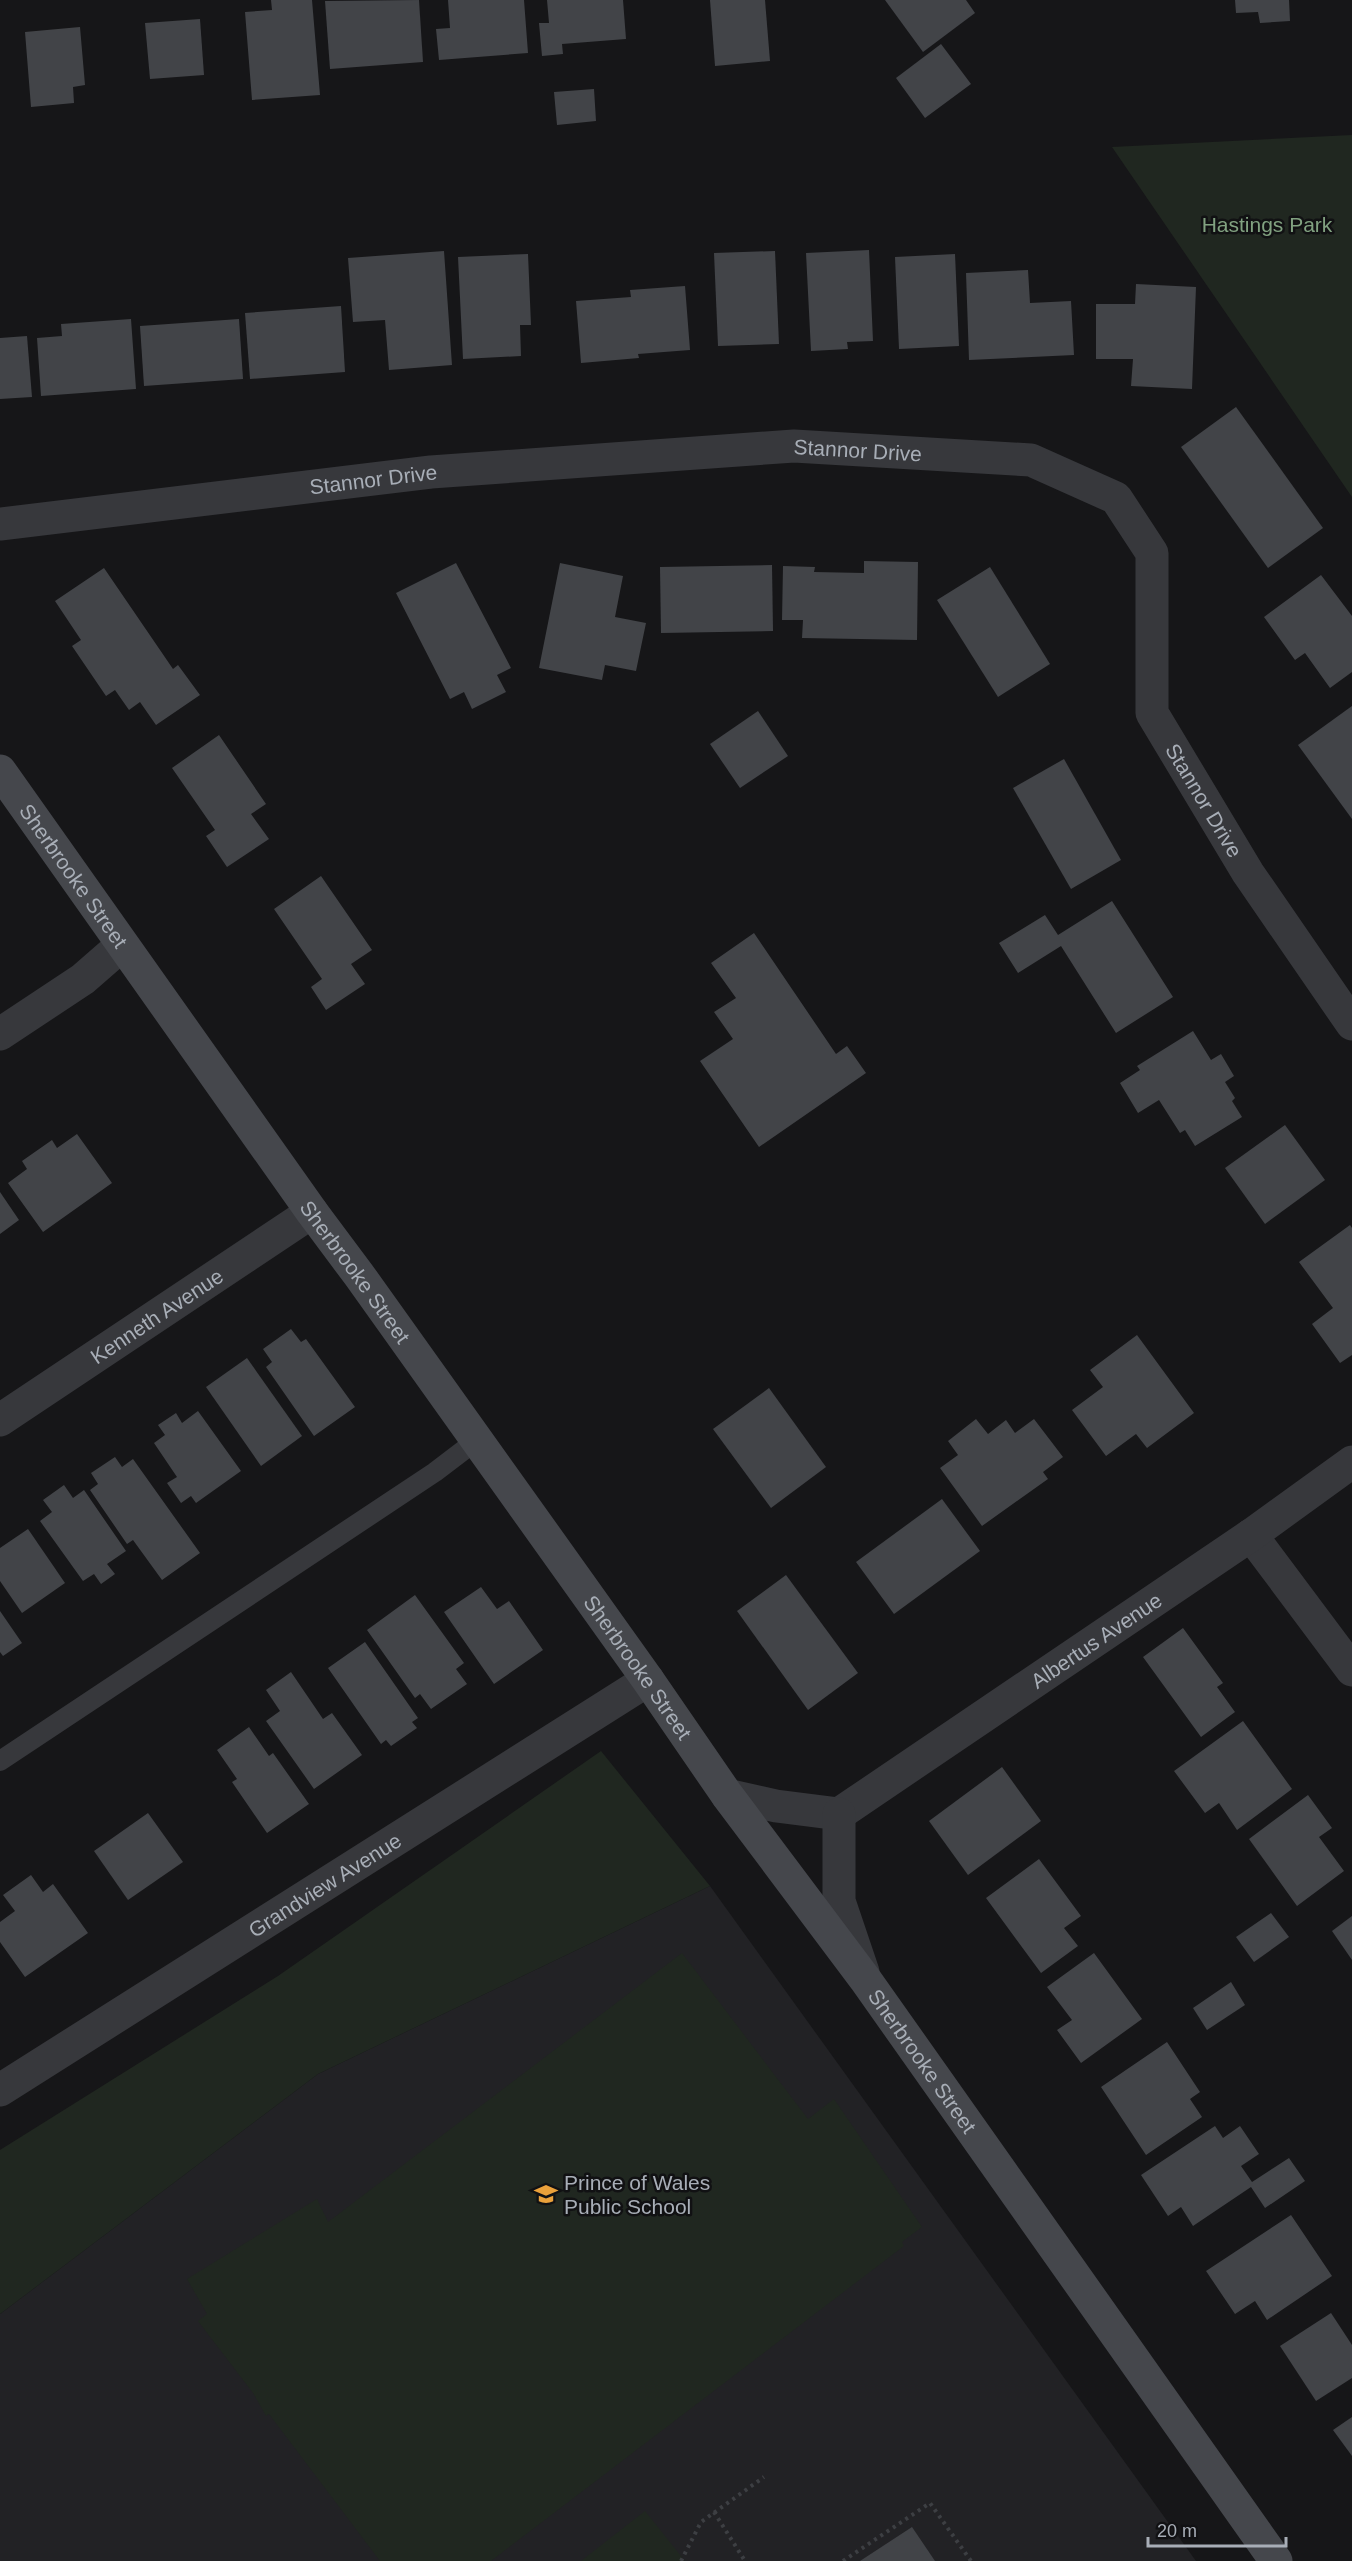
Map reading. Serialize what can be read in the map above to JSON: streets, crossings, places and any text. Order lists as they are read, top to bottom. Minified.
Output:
{"streets":{"main road":["Sherbrooke Street"],"street":["Stannor Drive","Kenneth Avenue","Albertus Avenue","Grandview Avenue"]},"crossings":[["Sherbrooke Street","Kenneth Avenue"],["Sherbrooke Street","Grandview Avenue"]],"parks":["Hastings Park"],"places":{"school or university":["Prince of Wales Public School"]},"scale_bar":"20 m"}
